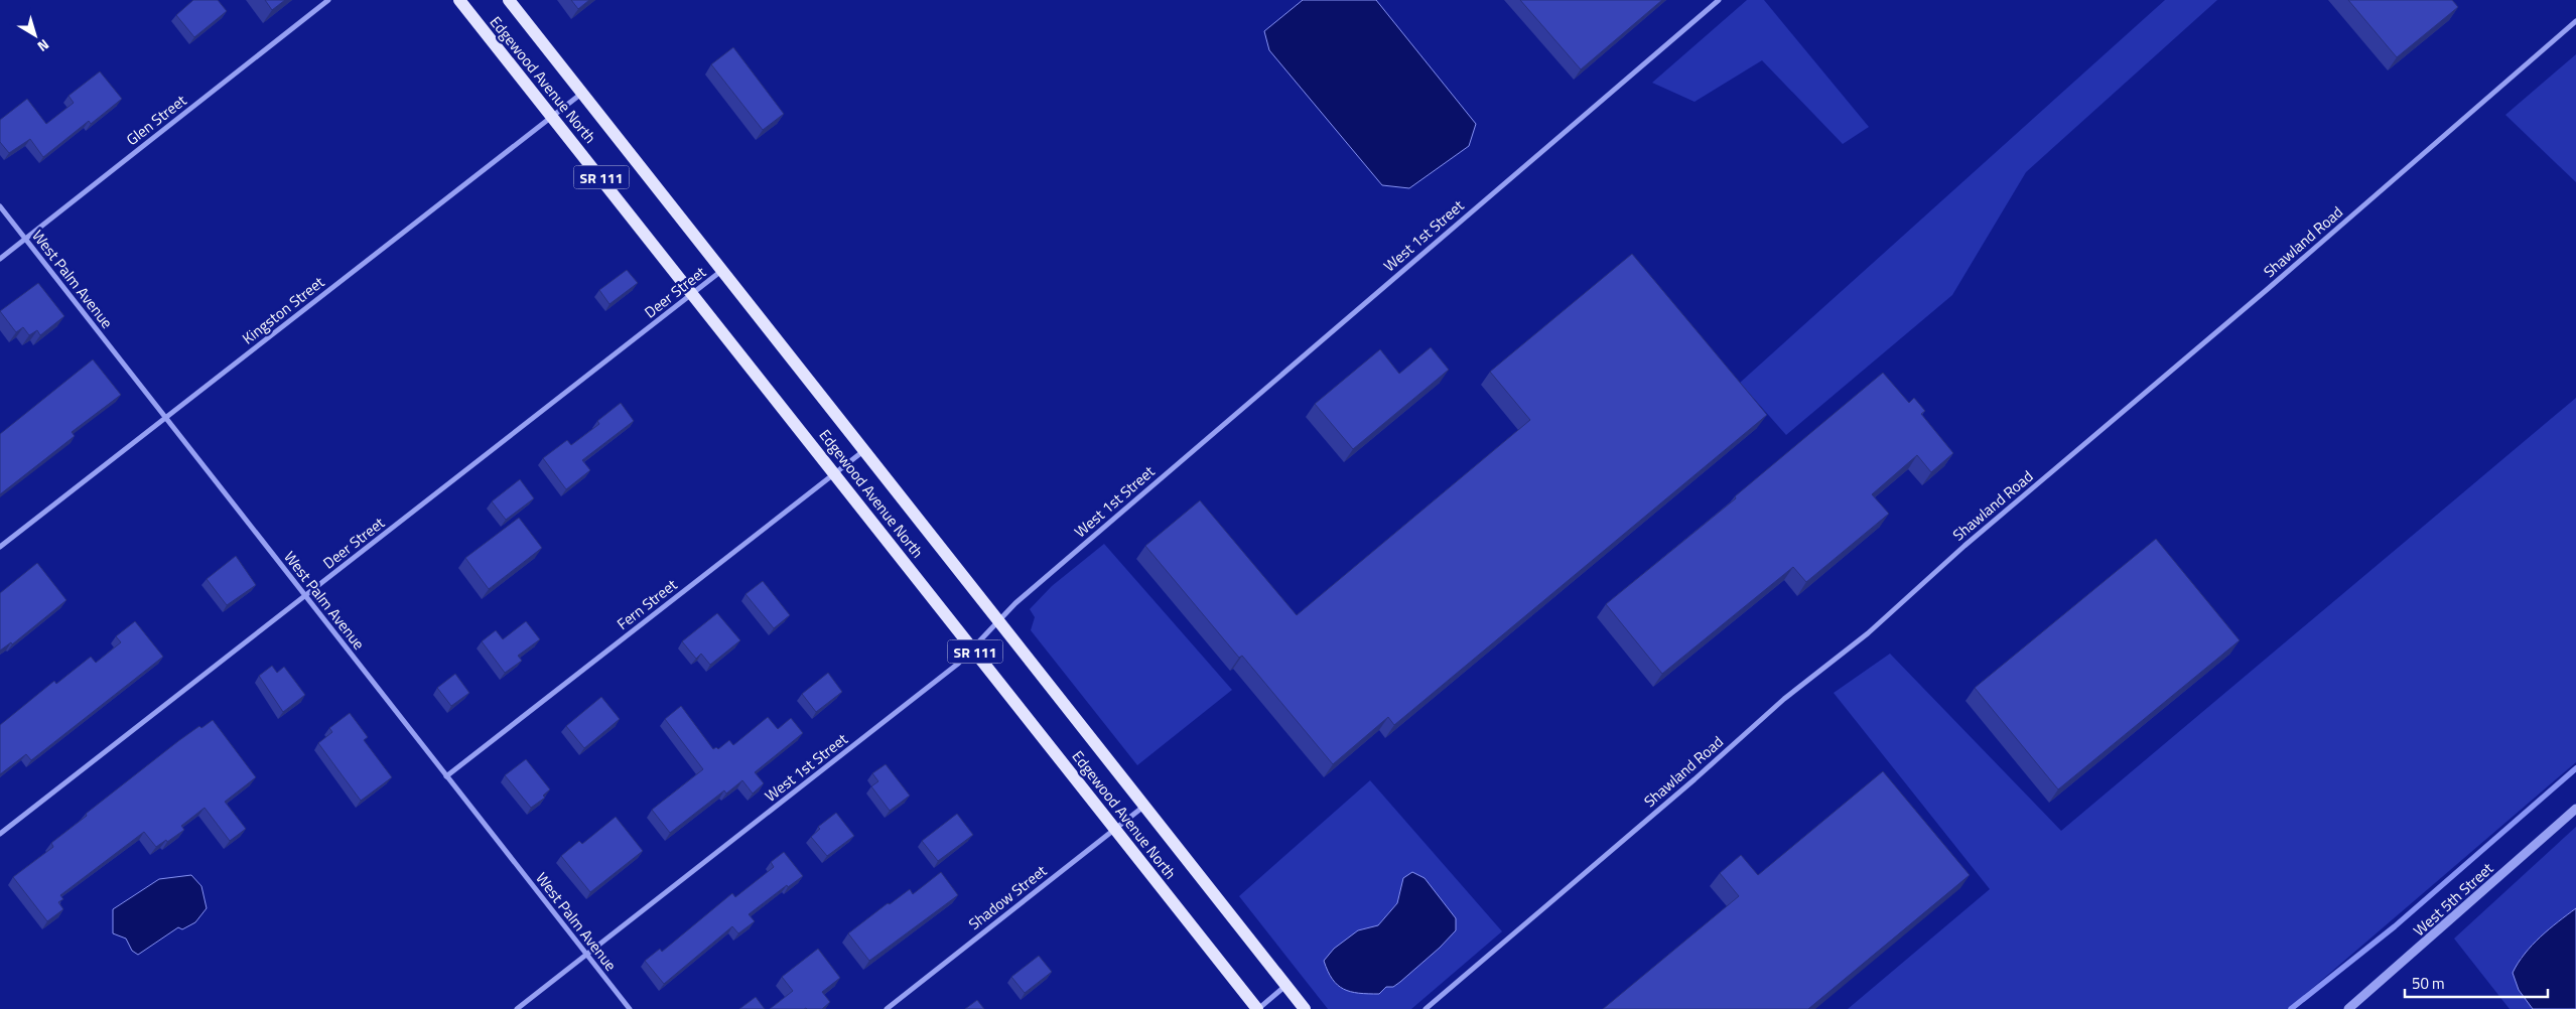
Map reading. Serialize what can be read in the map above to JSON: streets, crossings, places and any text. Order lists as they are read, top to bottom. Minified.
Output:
{"streets":{"main road":["Edgewood Avenue North","SR 111"],"street":["Glen Street","West 1st Street","Shawland Road","West Palm Avenue","Deer Street","Kingston Street","Fern Street","Shadow Street","West 5th Street"]},"crossings":[["Edgewood Avenue North","West 1st Street"],["Edgewood Avenue North","Deer Street"],["Edgewood Avenue North","Kingston Street"],["Edgewood Avenue North","Fern Street"],["Edgewood Avenue North","Shadow Street"],["Glen Street","West Palm Avenue"],["West 1st Street","West Palm Avenue"],["West Palm Avenue","Deer Street"],["West Palm Avenue","Kingston Street"],["West Palm Avenue","Fern Street"]],"scale_bar":"50 m","north":"bottom right"}
